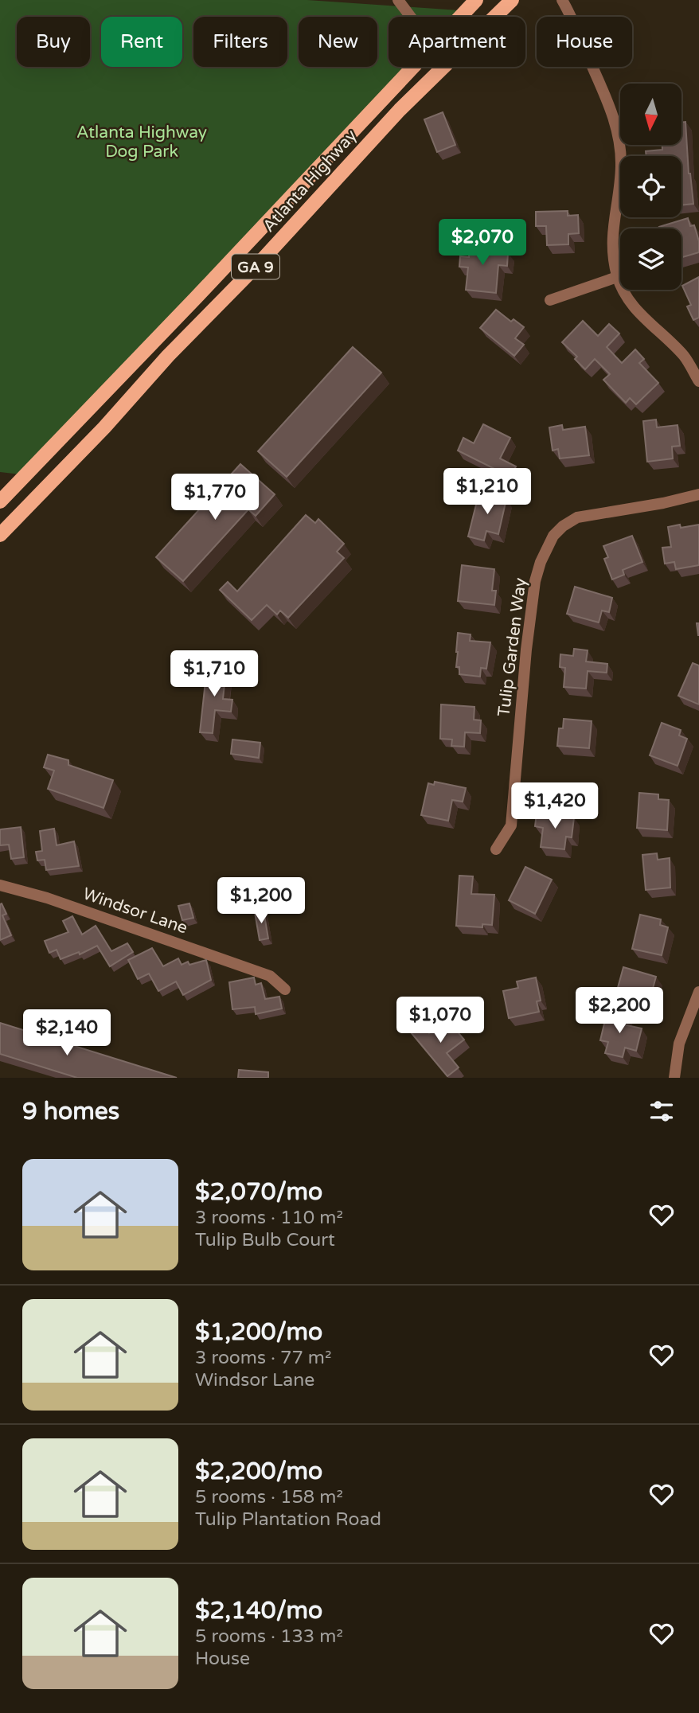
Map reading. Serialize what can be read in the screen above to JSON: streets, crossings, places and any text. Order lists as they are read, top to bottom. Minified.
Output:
{"streets":{"main road":["Atlanta Highway","GA 9"],"street":["Tulip Garden Way","Windsor Lane"]},"parks":["Atlanta Highway Dog Park"],"north":"bottom","page":{"chip":["Buy","Rent","Filters","New","Apartment","House"],"price":["$2,070","$1,210","$1,770","$1,710","$1,420","$1,200","$2,200","$1,070","$2,140"],"heading":"9 homes","list":[{"name":"$2,070/mo","note":"3 rooms · 110 m² · Tulip Bulb Court"},{"name":"$1,200/mo","note":"3 rooms · 77 m² · Windsor Lane"},{"name":"$2,200/mo","note":"5 rooms · 158 m² · Tulip Plantation Road"},{"name":"$2,140/mo","note":"5 rooms · 133 m² · House"}]}}
